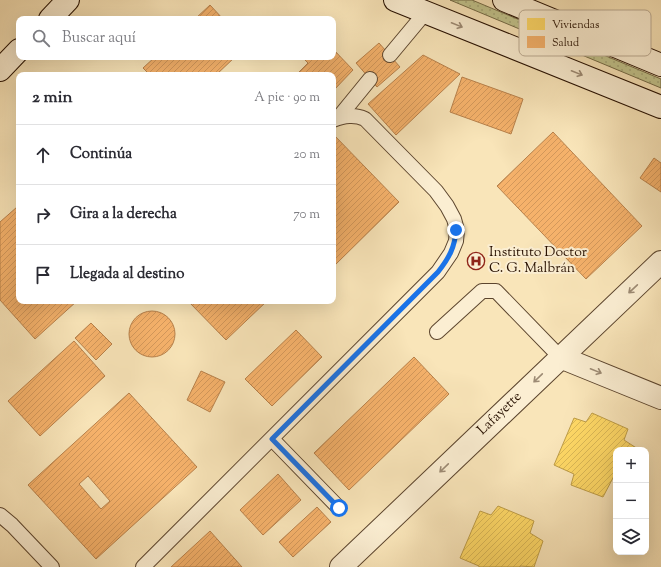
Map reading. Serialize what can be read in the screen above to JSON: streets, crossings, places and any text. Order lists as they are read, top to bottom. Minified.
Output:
{"streets":{"street":["Lafayette"]},"one_way":["Lafayette"],"places":{"hospital":["Instituto Doctor C. G. Malbrán"]},"legend":["Viviendas","Salud"],"page":{"search":"Buscar aquí","heading":["2 min","A pie · 90 m"],"list":[["Continúa","20 m"],["Gira a la derecha","70 m"],"Llegada al destino"],"map_buttons":["+","−"]}}
